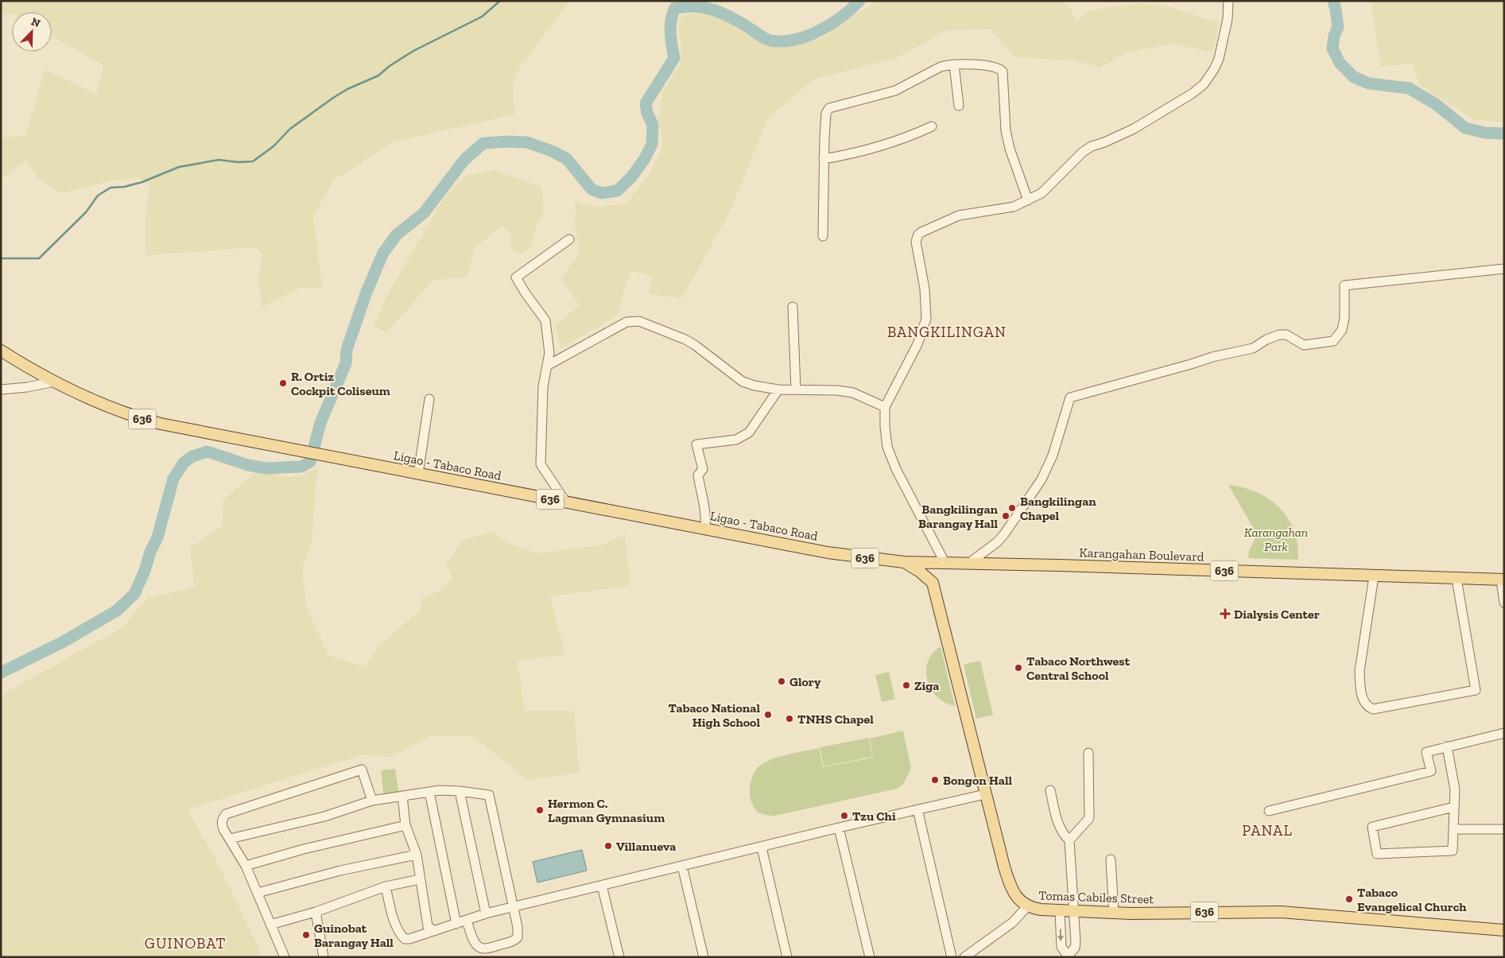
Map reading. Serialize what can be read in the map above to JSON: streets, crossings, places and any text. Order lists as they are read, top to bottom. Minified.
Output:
{"streets":{"main road":["636","Ligao - Tabaco Road","Karangahan Boulevard","Tomas Cabiles Street"]},"crossings":[["Ligao - Tabaco Road","Karangahan Boulevard"],["Ligao - Tabaco Road","Tomas Cabiles Street"]],"districts":["BANGKILINGAN","PANAL","GUINOBAT"],"parks":["Karangahan Park"],"places":{"other":["R. Ortiz Cockpit Coliseum","Bangkilingan Chapel","Bangkilingan Barangay Hall","Tabaco Northwest Central School","Glory","Ziga","Tabaco National High School","TNHS Chapel","Bongon Hall","Hermon C. Lagman Gymnasium","Tzu Chi","Villanueva","Tabaco Evangelical Church","Guinobat Barangay Hall"],"health":["Dialysis Center"]},"north":"top right"}
